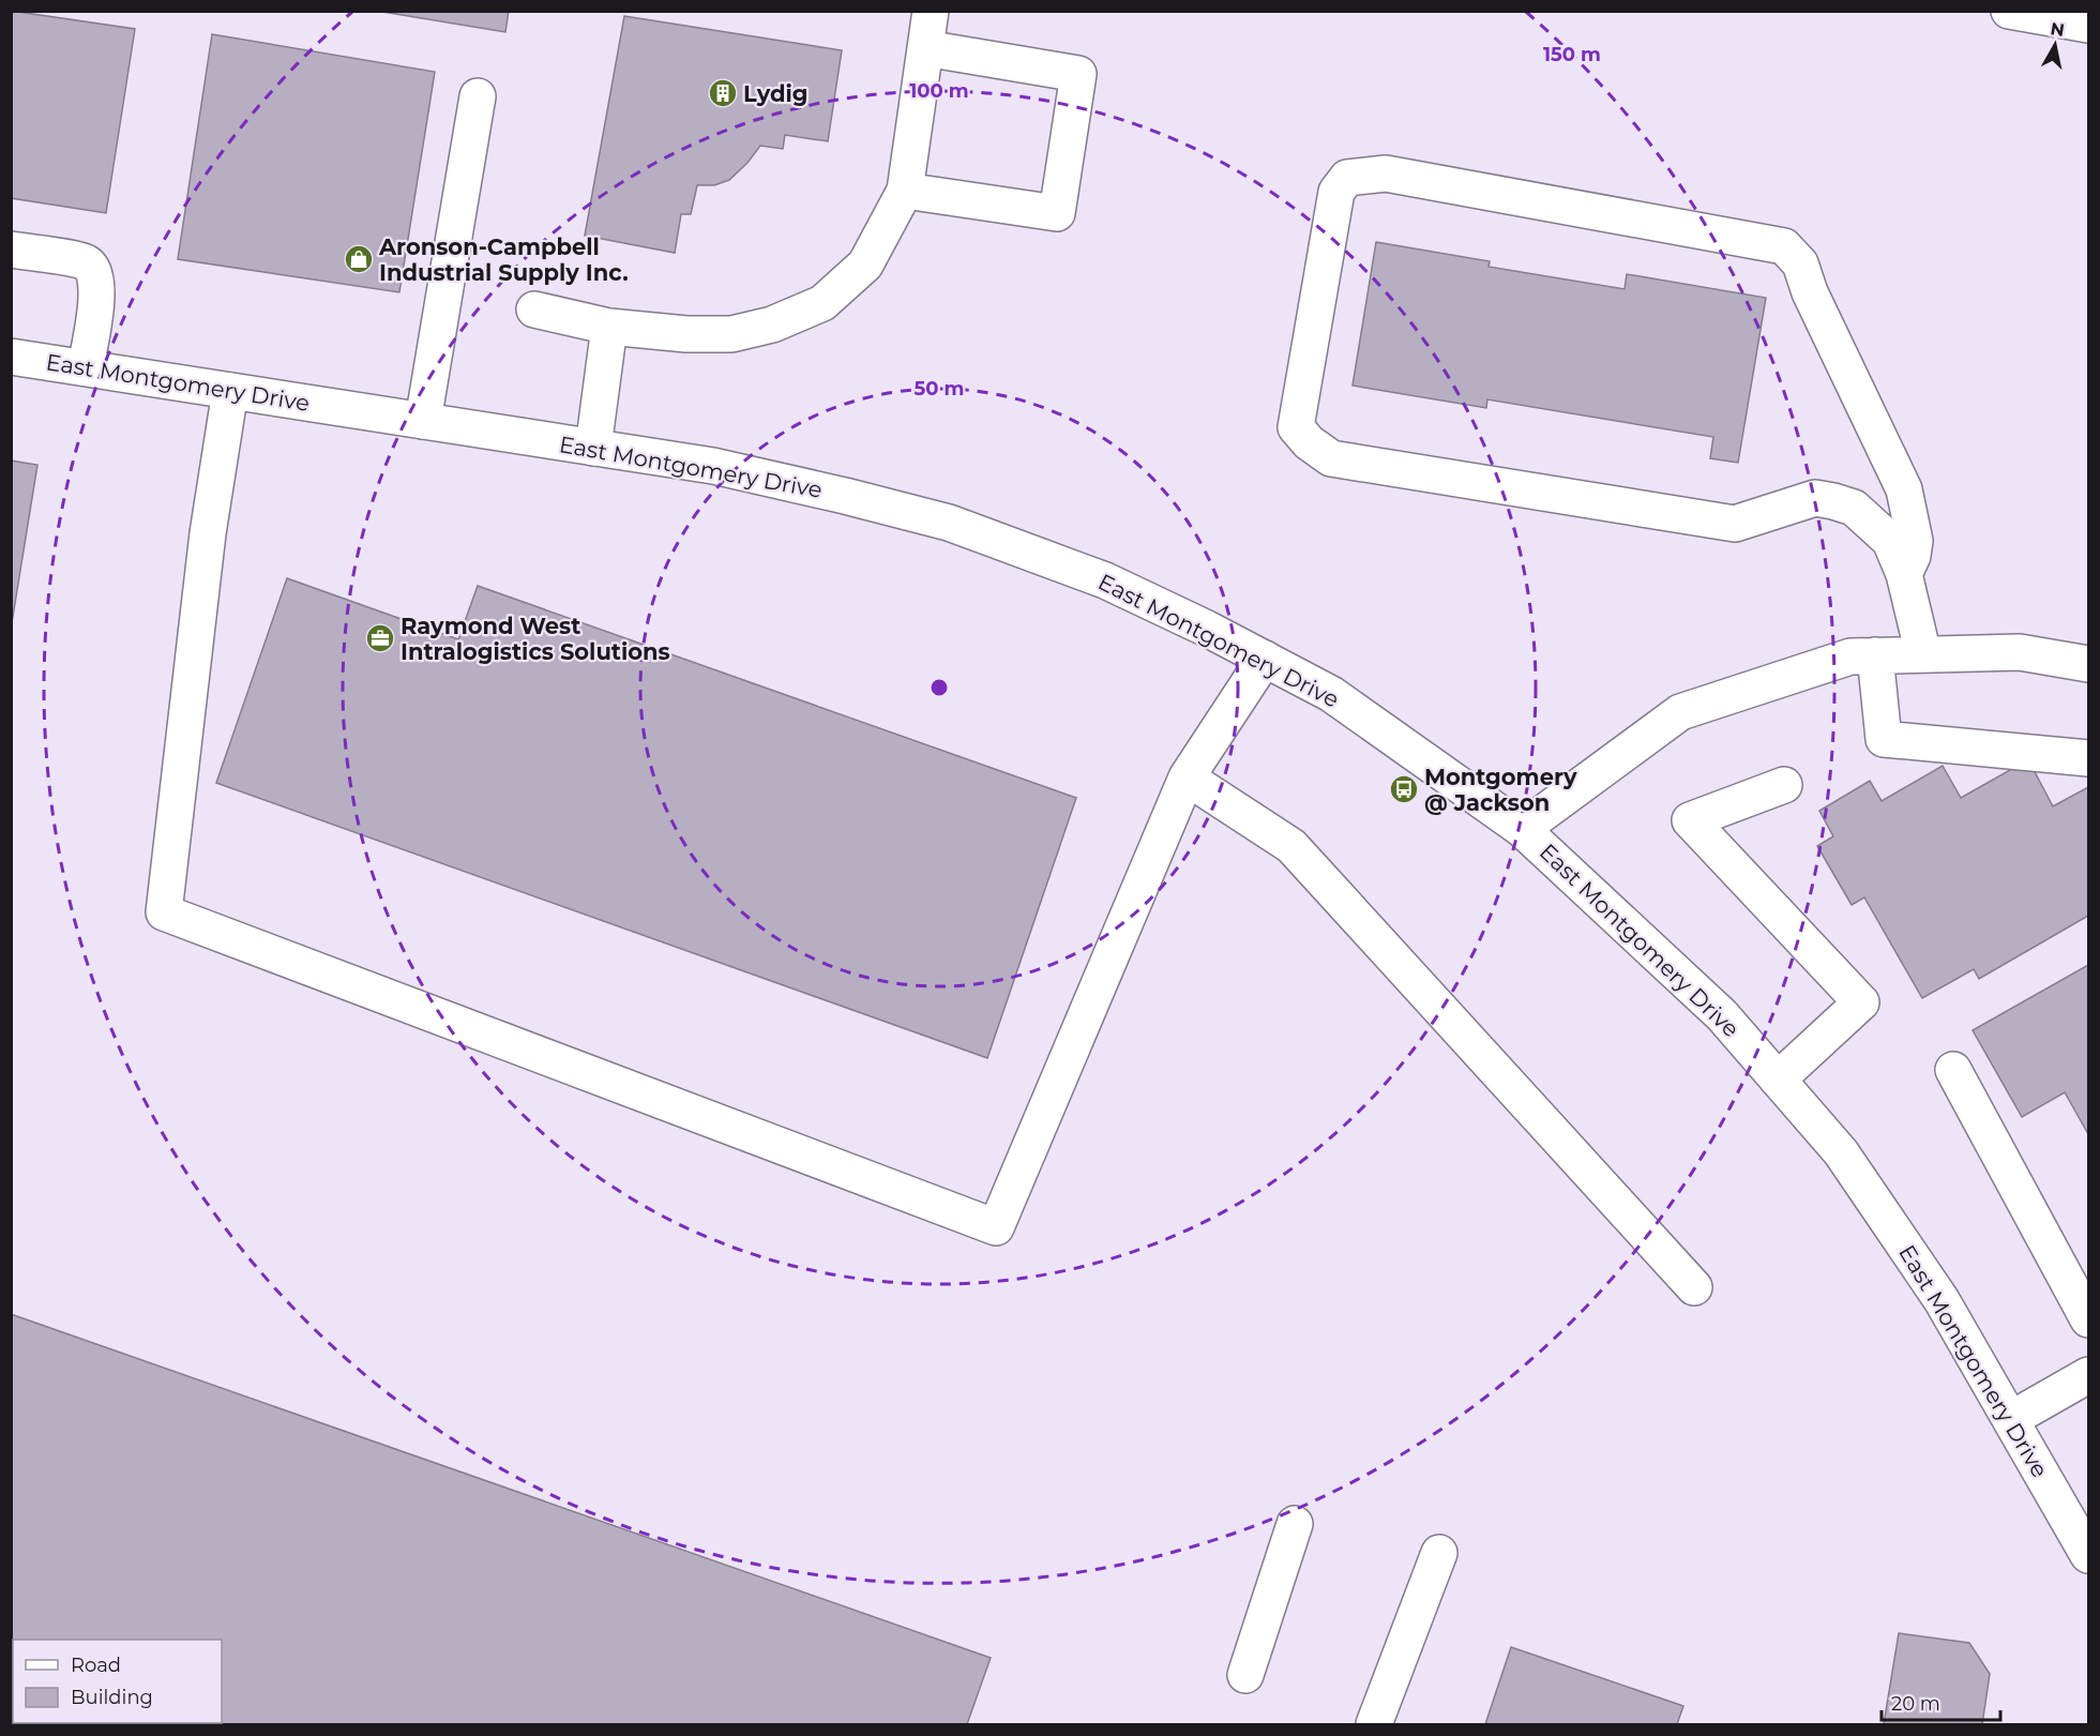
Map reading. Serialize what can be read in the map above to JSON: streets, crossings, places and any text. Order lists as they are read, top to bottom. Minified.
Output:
{"streets":{"main road":["East Montgomery Drive"]},"places":{"building":["Lydig"],"shop":["Aronson-Campbell Industrial Supply Inc."],"office":["Raymond West Intralogistics Solutions"],"bus stop":["Montgomery @ Jackson"]},"legend":["Road","Building"],"scale_bar":"20 m","north":"top","rings":["150 m","100 m","50 m"]}
